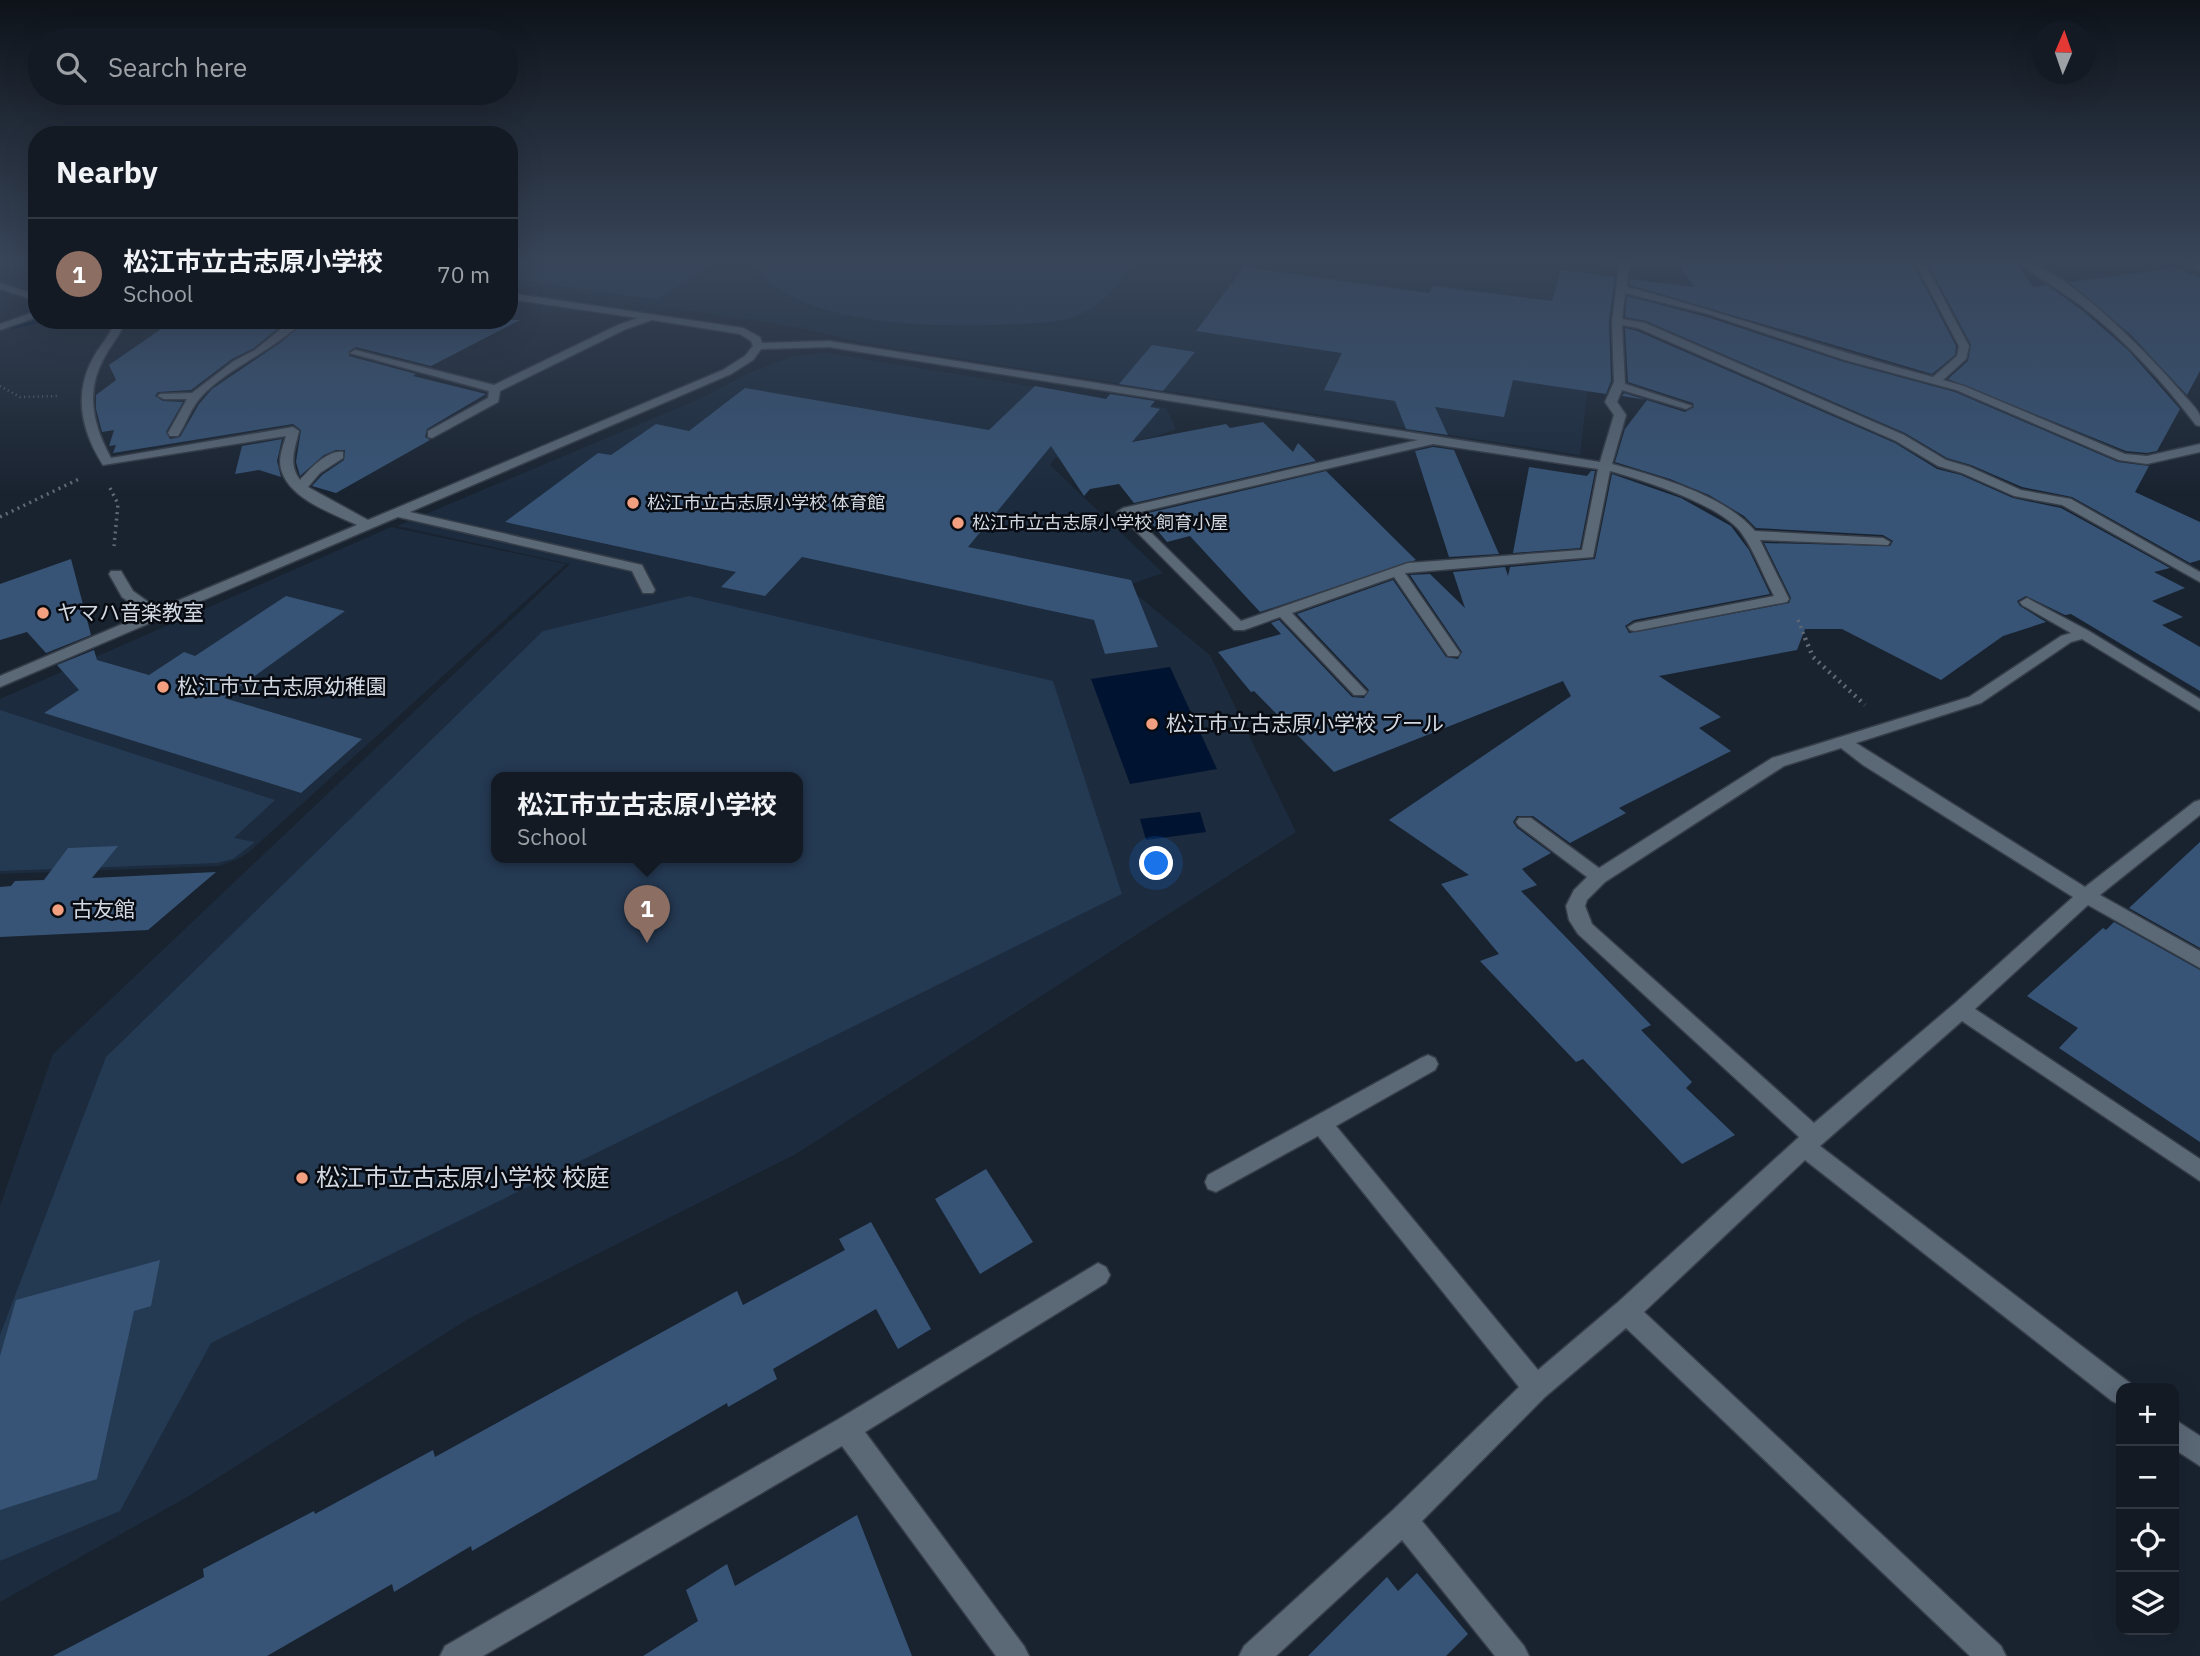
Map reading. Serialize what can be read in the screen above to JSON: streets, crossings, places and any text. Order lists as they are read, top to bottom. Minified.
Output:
{"places":["松江市立古志原小学校 体育館","松江市立古志原小学校 飼育小屋","ヤマハ音楽教室","松江市立古志原幼稚園","松江市立古志原小学校 プール","古友館","松江市立古志原小学校 校庭"],"north":"top","page":{"search":"Search here","heading":"Nearby","list":[{"mark":"1","name":"松江市立古志原小学校","note":"School","value":"70 m"}],"popup":["松江市立古志原小学校","School"],"pins":"1","map_buttons":["+","−"]}}
